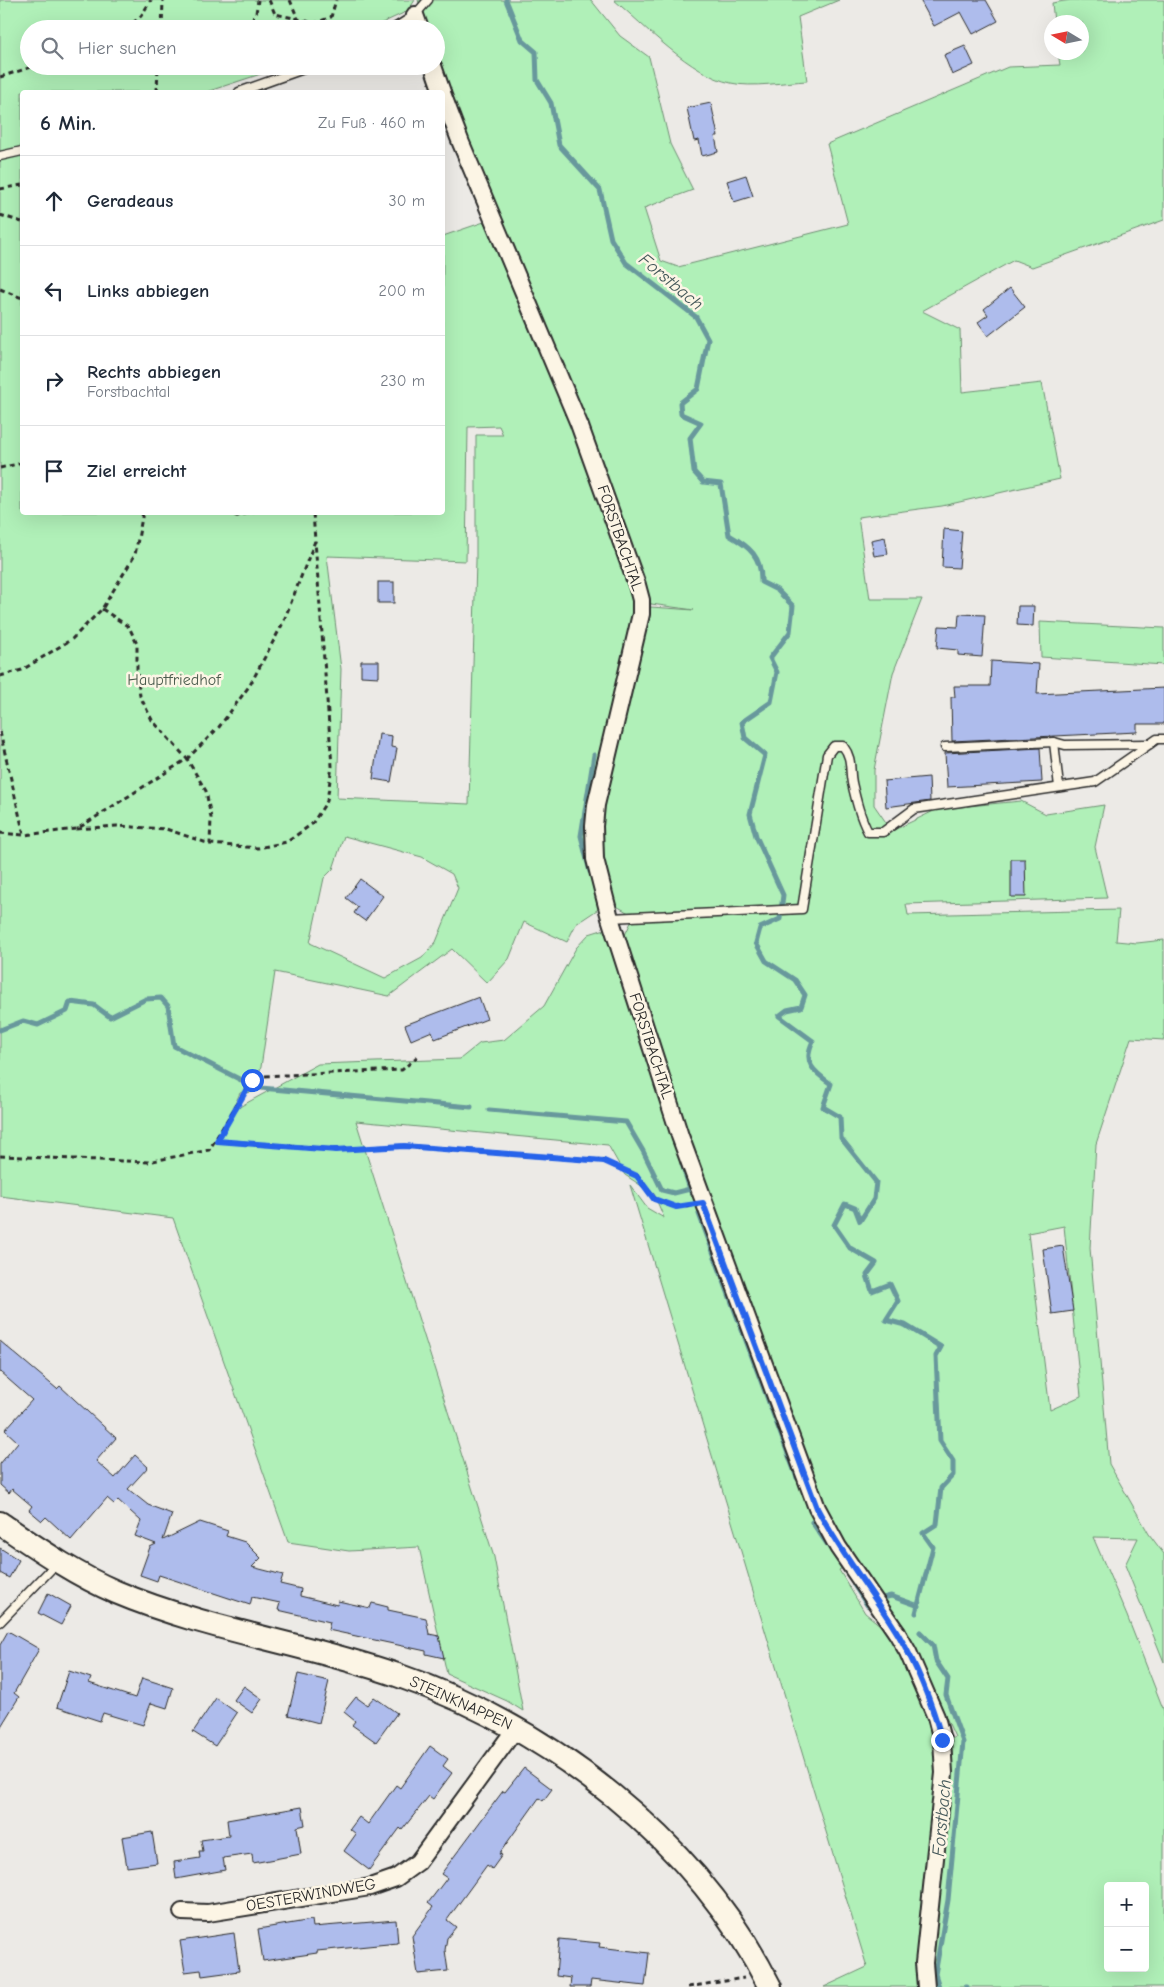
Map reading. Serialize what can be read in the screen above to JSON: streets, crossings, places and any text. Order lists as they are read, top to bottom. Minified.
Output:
{"streets":{"street":["FORSTBACHTAL","STEINKNAPPEN","OESTERWINDWEG"]},"crossings":[["STEINKNAPPEN","OESTERWINDWEG"]],"water":["Forstbach"],"parks":["Hauptfriedhof"],"north":"left","page":{"search":"Hier suchen","heading":["6 Min.","Zu Fuß · 460 m"],"list":[["Geradeaus","30 m"],["Links abbiegen","200 m"],["Rechts abbiegen","Forstbachtal","230 m"],"Ziel erreicht"],"map_buttons":["+","−"]}}
